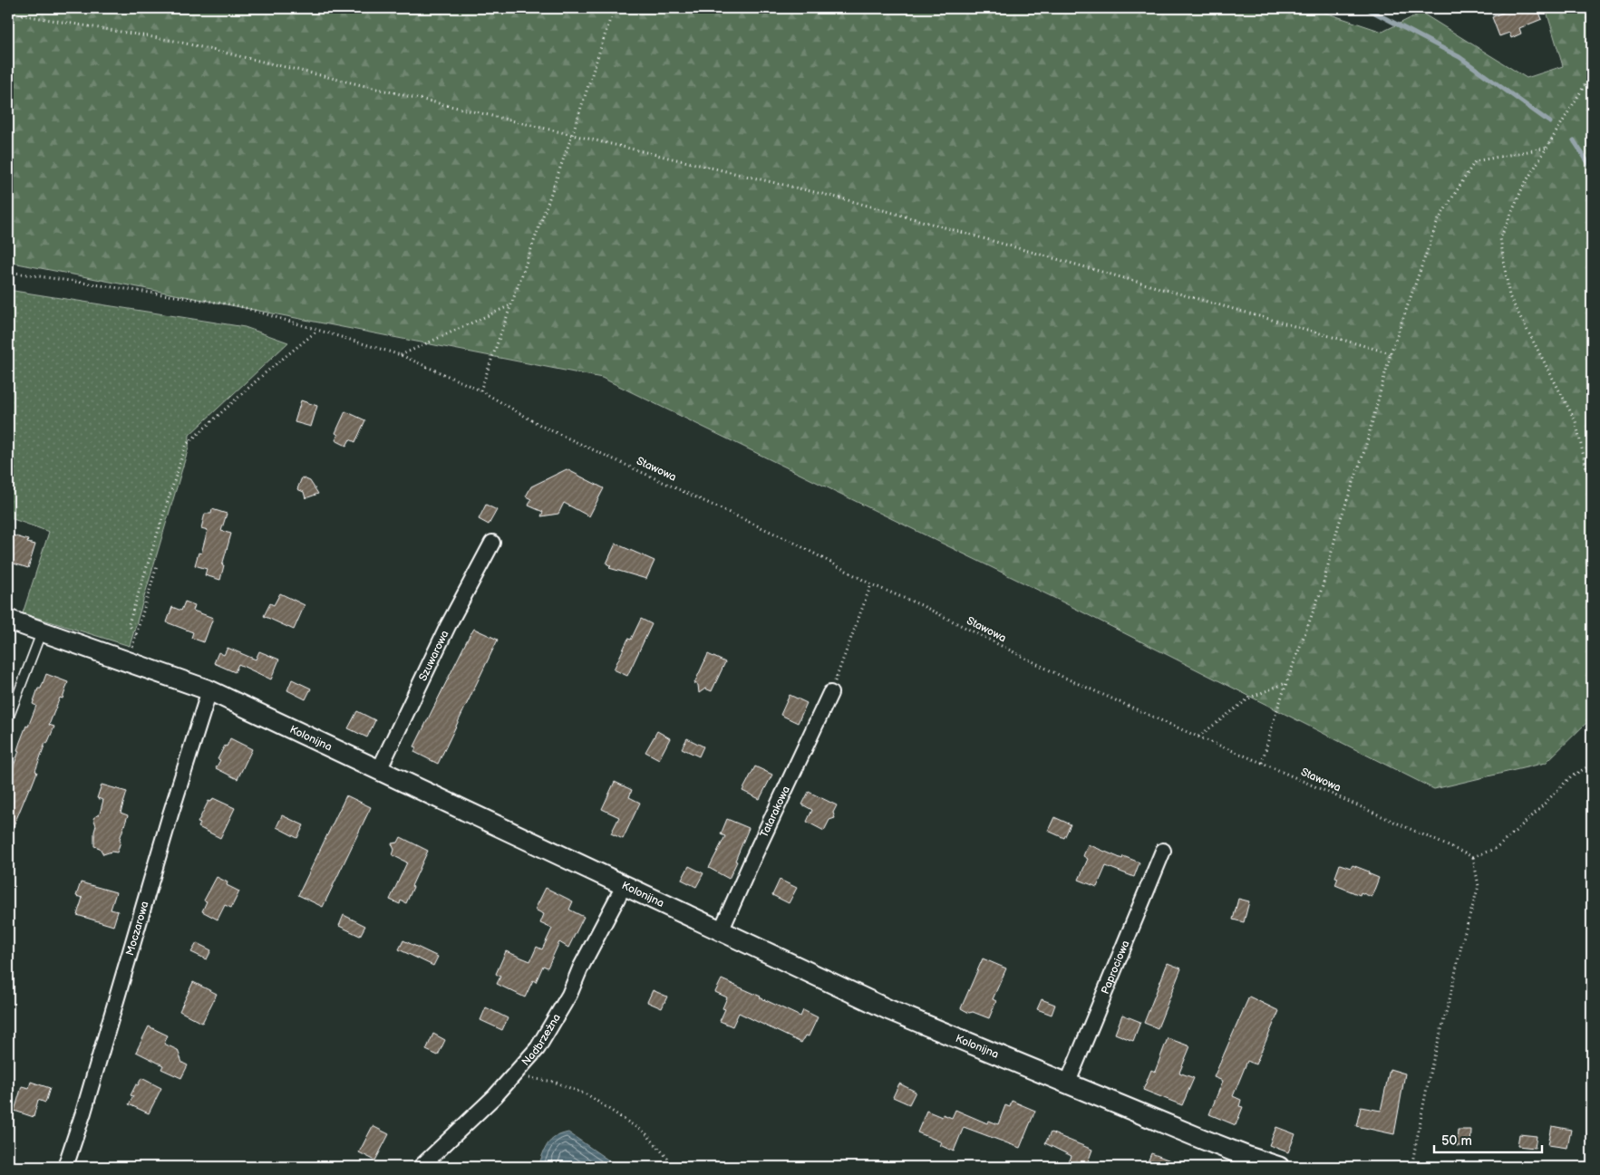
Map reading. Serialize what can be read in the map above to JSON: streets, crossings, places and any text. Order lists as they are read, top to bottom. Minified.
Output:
{"streets":{"street":["Szuwarowa","Kolonijna","Tatarakowa","Moczarowa","Paprociowa","Nadbrzeżna"],"path":["Stawowa"]},"crossings":[["Szuwarowa","Kolonijna"],["Kolonijna","Tatarakowa"],["Kolonijna","Moczarowa"],["Kolonijna","Paprociowa"],["Kolonijna","Nadbrzeżna"]],"scale_bar":"50 m"}
